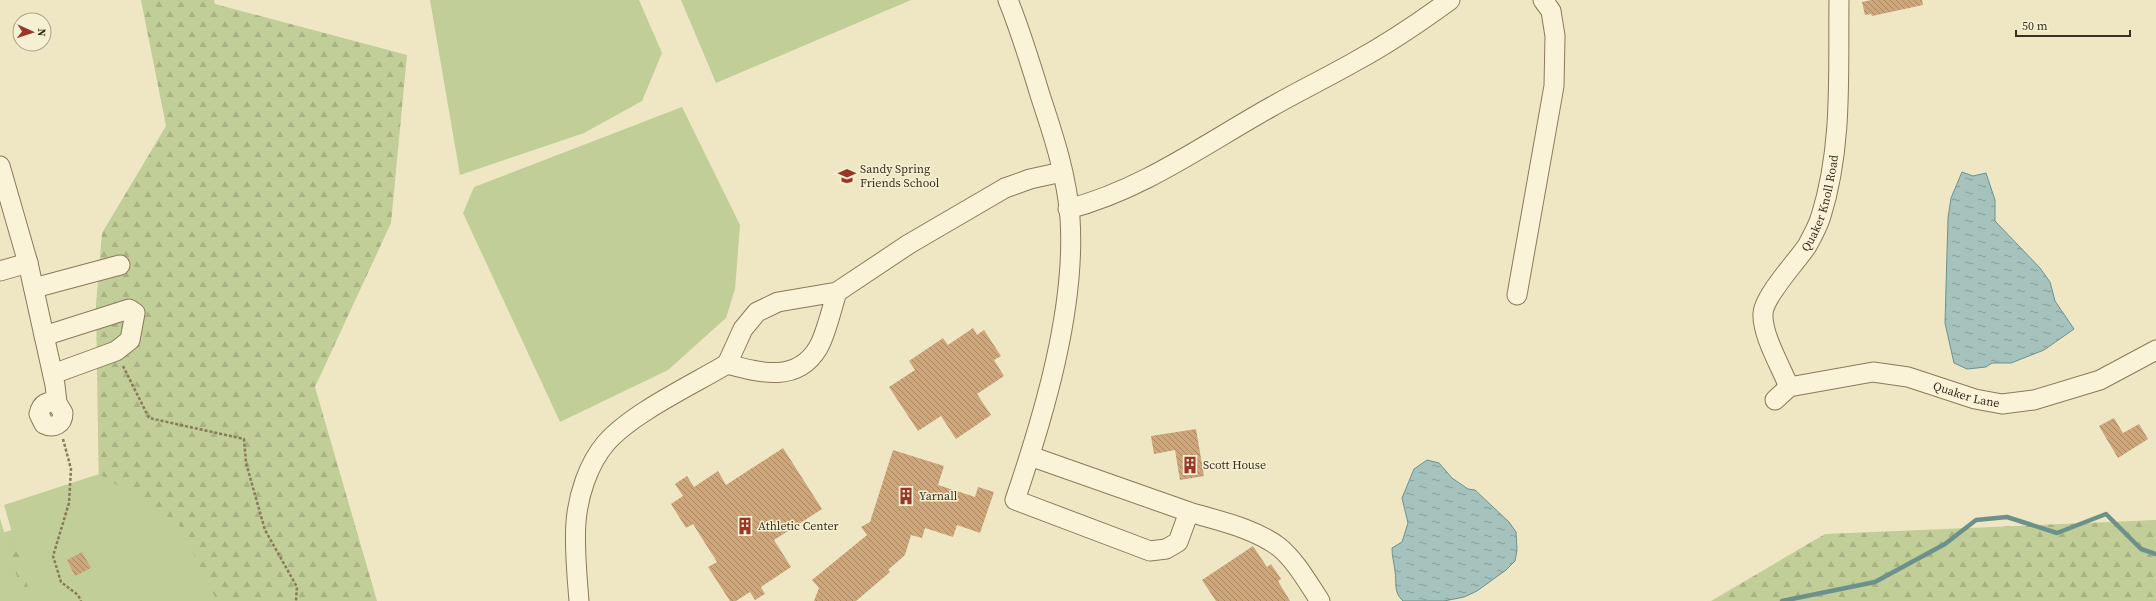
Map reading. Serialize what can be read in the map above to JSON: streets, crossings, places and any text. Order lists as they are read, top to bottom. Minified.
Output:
{"streets":{"street":["Quaker Knoll Road","Quaker Lane"]},"crossings":[["Quaker Knoll Road","Quaker Lane"]],"places":{"school or university":["Sandy Spring Friends School"],"building":["Scott House","Yarnall","Athletic Center"]},"scale_bar":"50 m","north":"right"}
